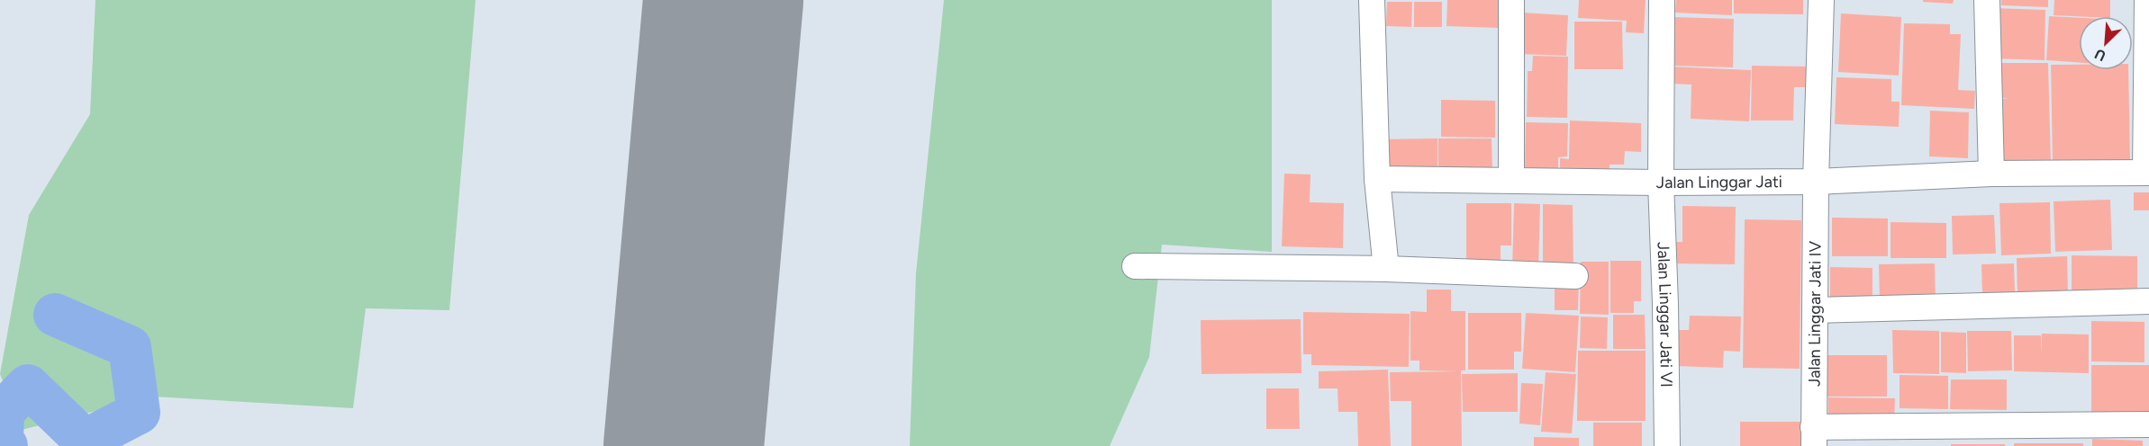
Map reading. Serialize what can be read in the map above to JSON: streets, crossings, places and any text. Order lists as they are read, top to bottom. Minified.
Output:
{"streets":{"street":["Jalan Linggar Jati","Jalan Linggar Jati VI","Jalan Linggar Jati IV"]},"crossings":[["Jalan Linggar Jati","Jalan Linggar Jati VI"],["Jalan Linggar Jati","Jalan Linggar Jati IV"]],"north":"bottom left"}
